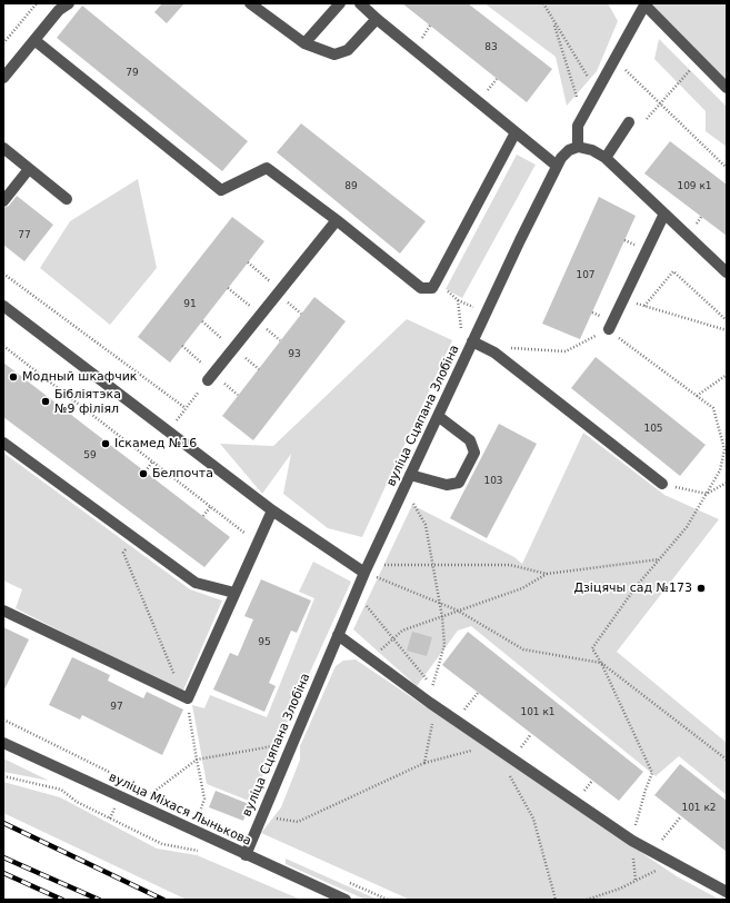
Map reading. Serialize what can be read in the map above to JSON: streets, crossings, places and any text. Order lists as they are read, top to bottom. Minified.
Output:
{"streets":{"street":["вуліца Сцяпана Злобіна","вуліца Міхася Лынькова"]},"crossings":[["вуліца Сцяпана Злобіна","вуліца Міхася Лынькова"]],"places":["Модный шкафчик","Бібліятэка №9 філіял","Іскамед №16","Белпочта","Дзіцячы сад №173"],"house_numbers":["83","79","89","109 к1","77","107","91","93","105","59","103","95","97","101 к1","101 к2"]}
